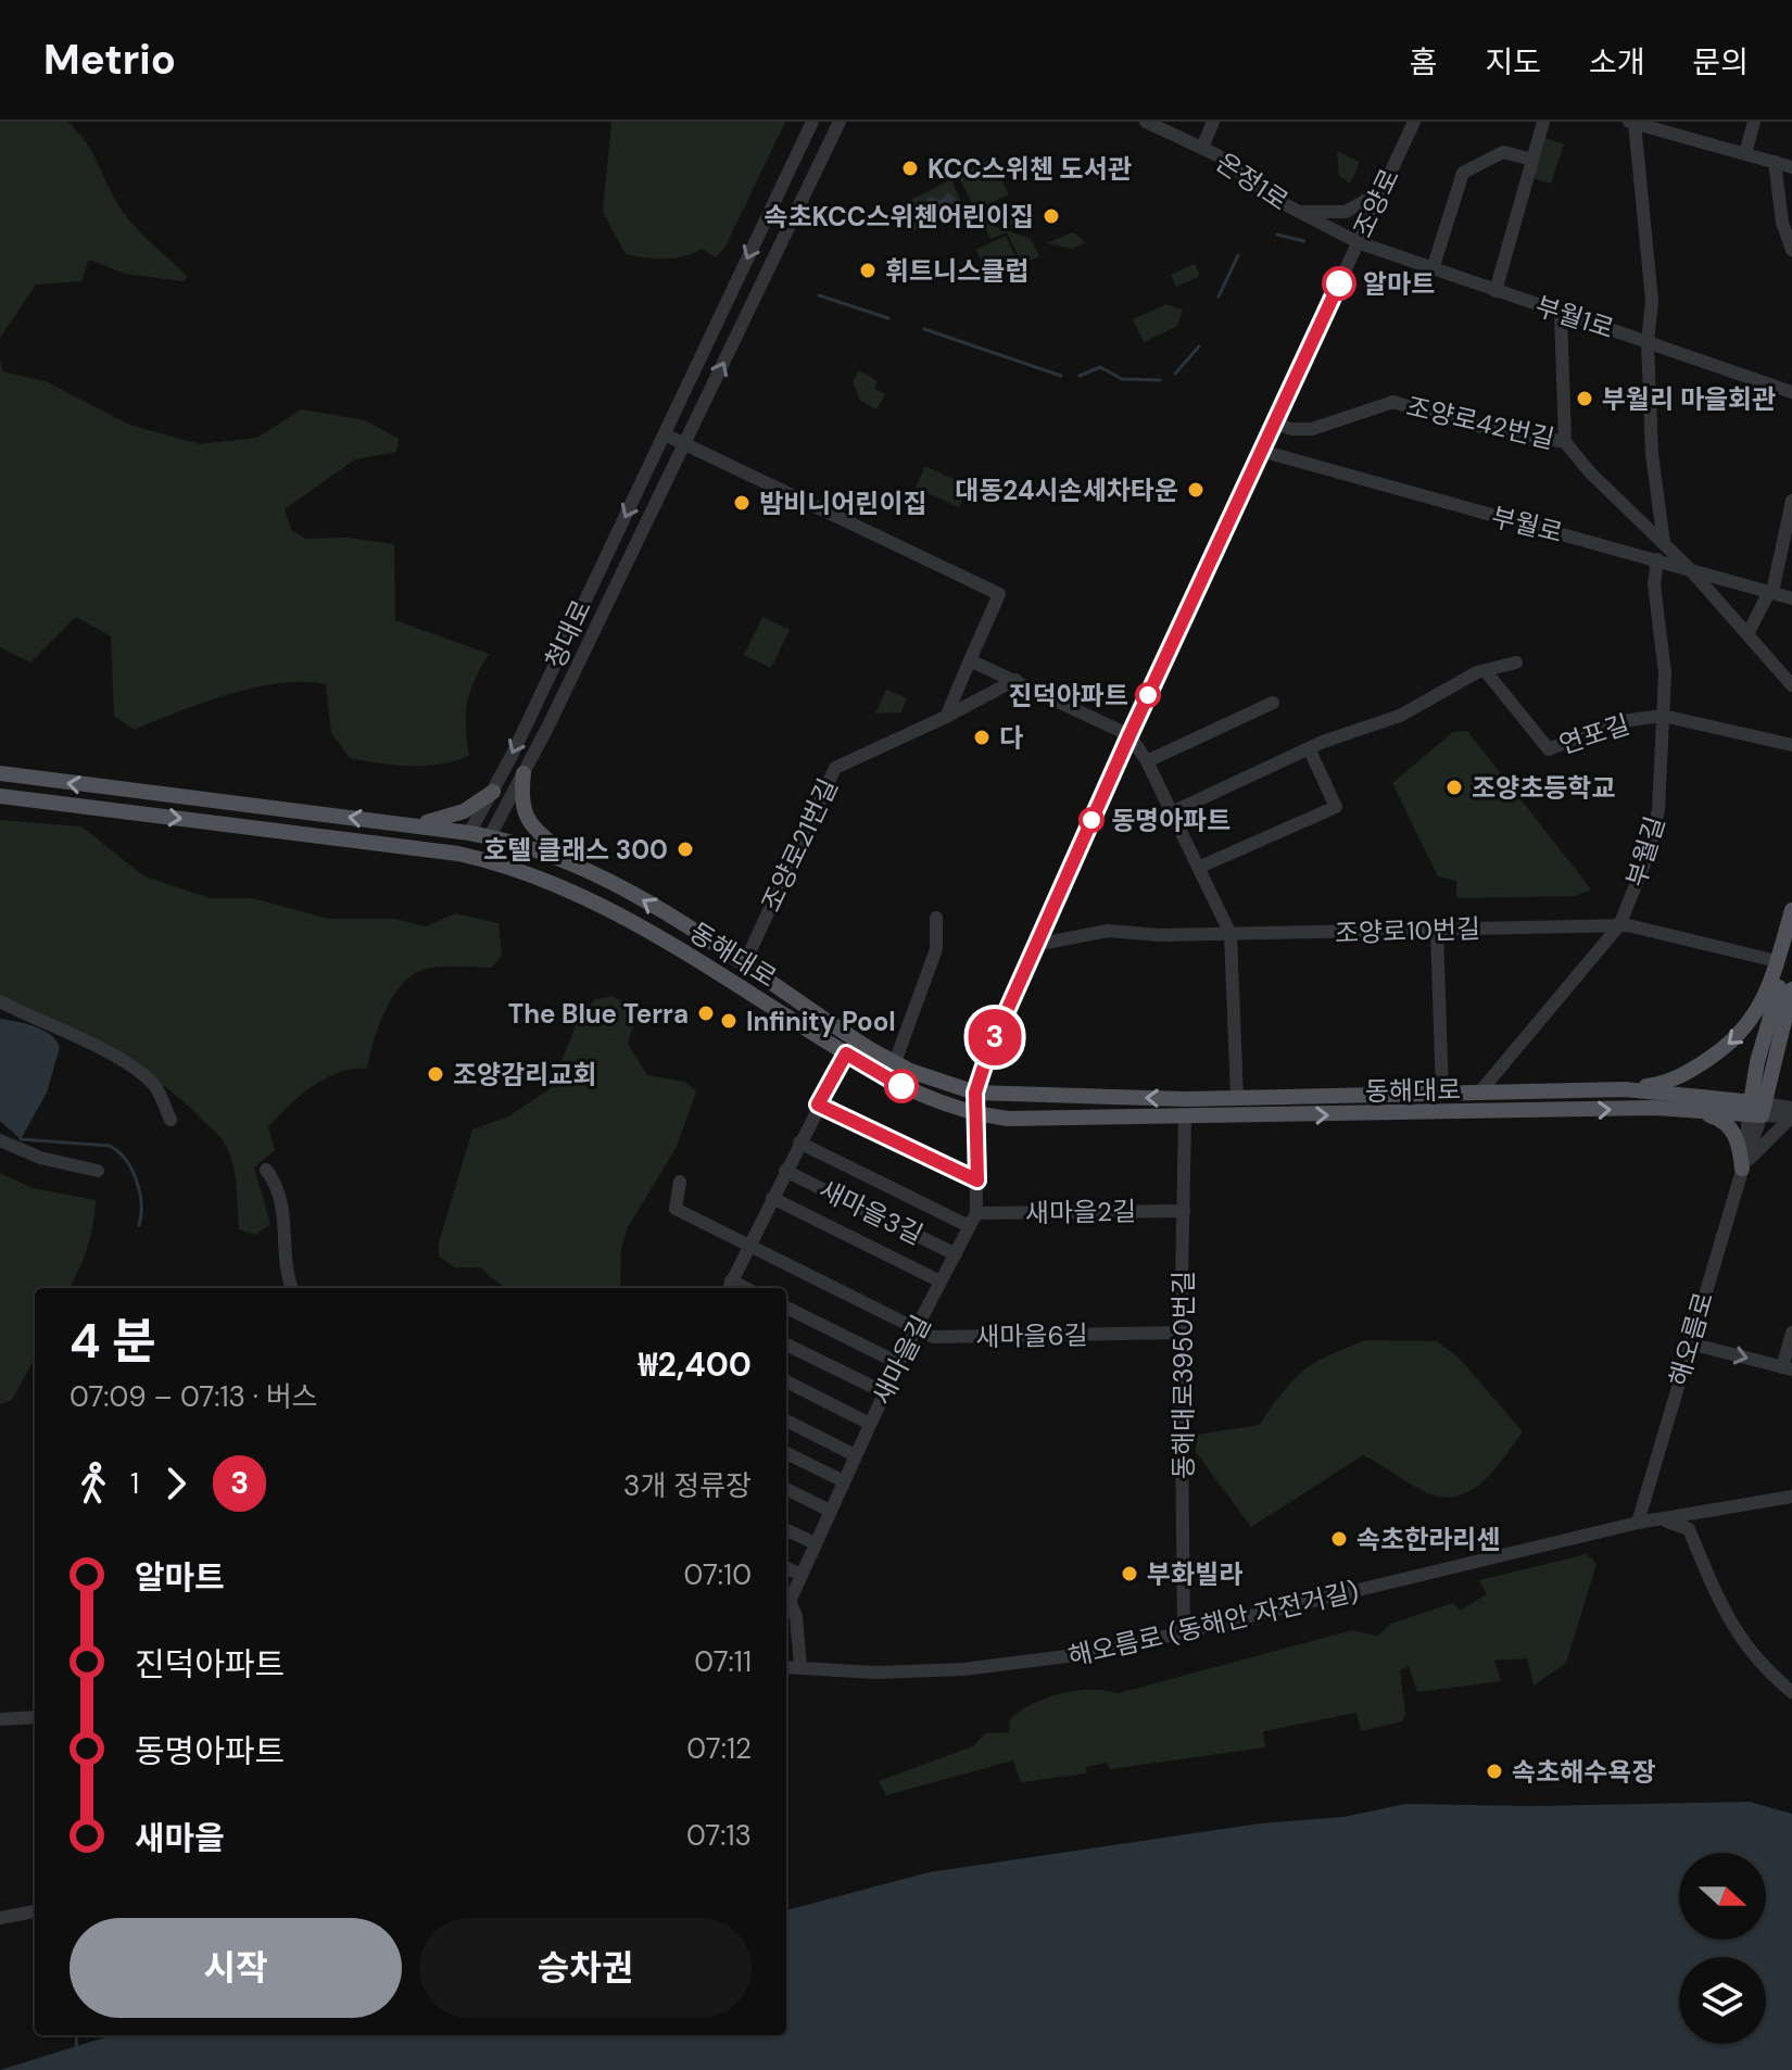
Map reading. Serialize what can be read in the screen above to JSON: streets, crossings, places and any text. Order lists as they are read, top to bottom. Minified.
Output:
{"streets":{"main road":["동해대로"],"street":["온정1로","조양로","부월1로","조양로42번길","부월로","청대로","연포길","조양로21번길","부월길","조양로10번길","새마을3길","새마을2길","새마을6길","해오름로","새마을길","동해대로3950번길","해오름로 (동해안 자전거길)"]},"crossings":[["온정1로","조양로"],["온정1로","부월1로"],["조양로","부월1로"],["조양로","조양로42번길"],["조양로","부월로"],["조양로","조양로10번길"],["조양로","동해대로"],["조양로","새마을길"],["조양로42번길","부월로"],["부월로","부월길"],["청대로","동해대로"],["연포길","부월길"],["조양로21번길","동해대로"],["부월길","조양로10번길"],["부월길","동해대로"],["조양로10번길","동해대로"],["동해대로","해오름로"],["동해대로","새마을길"],["동해대로","동해대로3950번길"],["새마을3길","새마을길"],["새마을2길","새마을길"],["새마을2길","동해대로3950번길"],["새마을6길","새마을길"],["새마을6길","동해대로3950번길"],["해오름로","해오름로 (동해안 자전거길)"],["동해대로3950번길","해오름로 (동해안 자전거길)"]],"places":["KCC스위첸 도서관","속초KCC스위첸어린이집","휘트니스클럽","알마트","부월리 마을회관","대동24시손세차타운","밤비니어린이집","진덕아파트","다","조양초등학교","동명아파트","호텔 클래스 300","The Blue Terra","Infinity Pool","조양감리교회","속초한라리센","부화빌라","속초해수욕장"],"lines":["bus line 3"],"north":"right","page":{"header":"Metrio","nav":["홈","지도","소개","문의"],"on_map":"3","heading":["4 분","07:09 – 07:13 · 버스","₩2,400"],"legs":["1","3","3개 정류장"],"list":[{"name":"알마트","value":"07:10"},{"name":"진덕아파트","value":"07:11"},{"name":"동명아파트","value":"07:12"},{"name":"새마을","value":"07:13"}],"buttons":["시작","승차권"]}}
